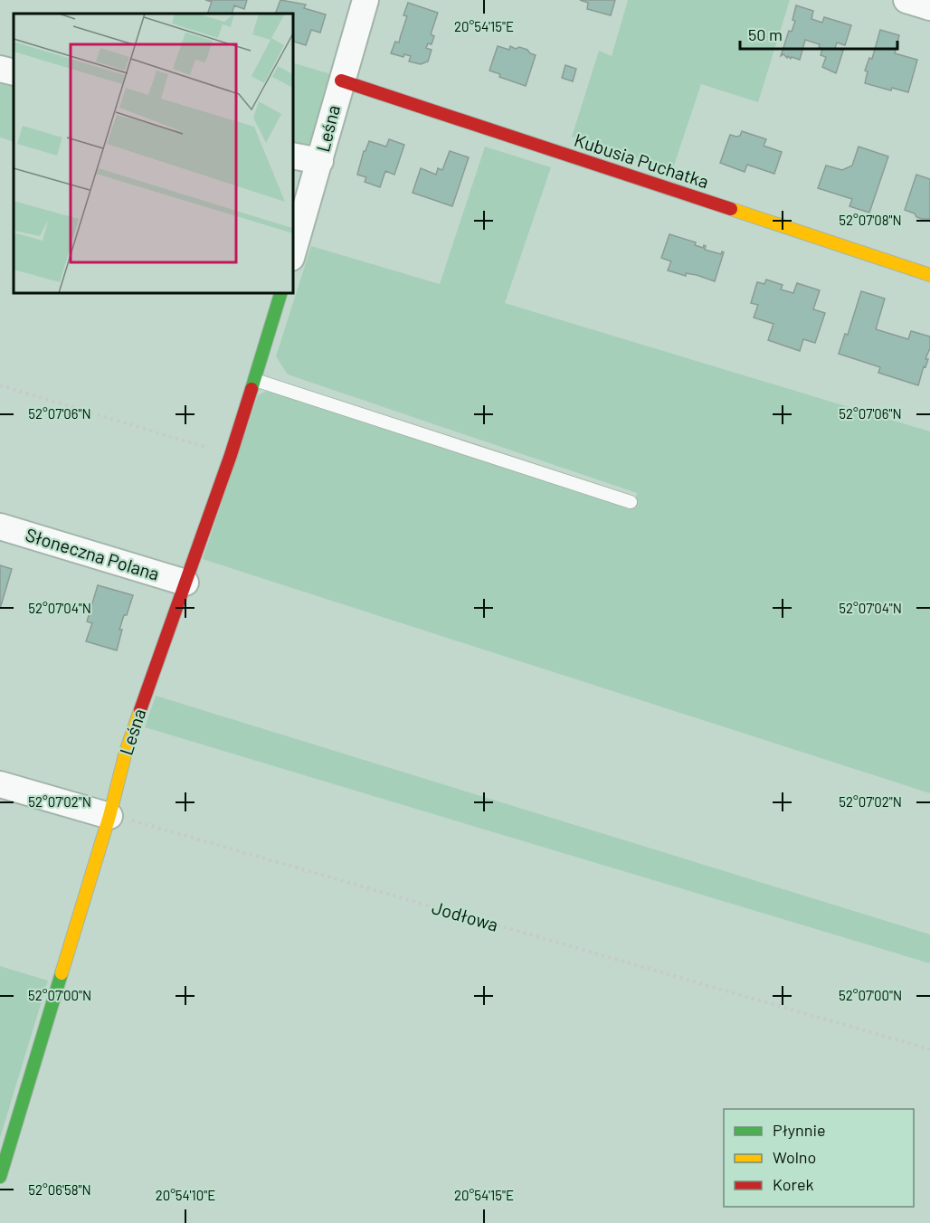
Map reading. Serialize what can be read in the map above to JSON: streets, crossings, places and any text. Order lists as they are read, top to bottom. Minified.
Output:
{"streets":{"street":["Leśna","Kubusia Puchatka","Słoneczna Polana"],"path":["Jodłowa"]},"crossings":[["Leśna","Kubusia Puchatka"],["Leśna","Słoneczna Polana"],["Leśna","Jodłowa"]],"legend":["Płynnie","Wolno","Korek"],"scale_bar":"50 m","coordinates":["20°54'15\"E","52°07'08\"N","52°07'06\"N","52°07'04\"N","52°07'02\"N","52°07'00\"N","52°06'58\"N","20°54'10\"E"]}
